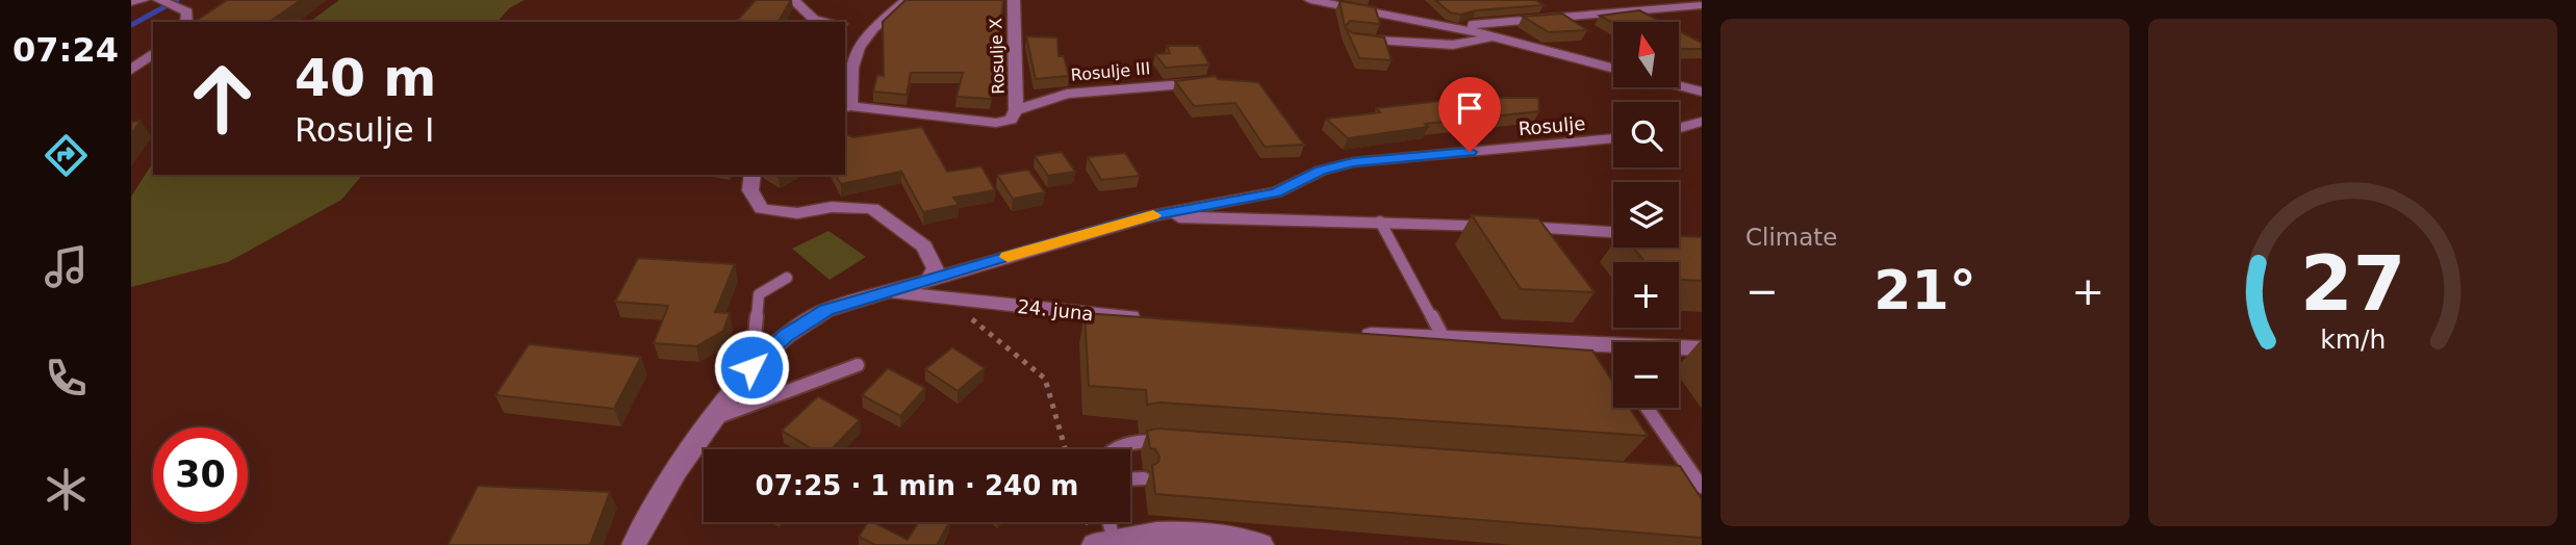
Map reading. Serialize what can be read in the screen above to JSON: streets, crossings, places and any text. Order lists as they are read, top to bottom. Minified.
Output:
{"streets":{"street":["Rosulje X","Rosulje III","Rosulje","24. juna"]},"crossings":[["Rosulje X","Rosulje III"],["Rosulje","24. juna"]],"north":"top","page":{"tabs":"07:24","tile":"Climate","map_buttons":["+","−"],"turn":["40 m","Rosulje I"],"heat":["−","21°","+"],"limit":"30","trip":"07:25 · 1 min · 240 m","gauge":["27","km/h"]}}
